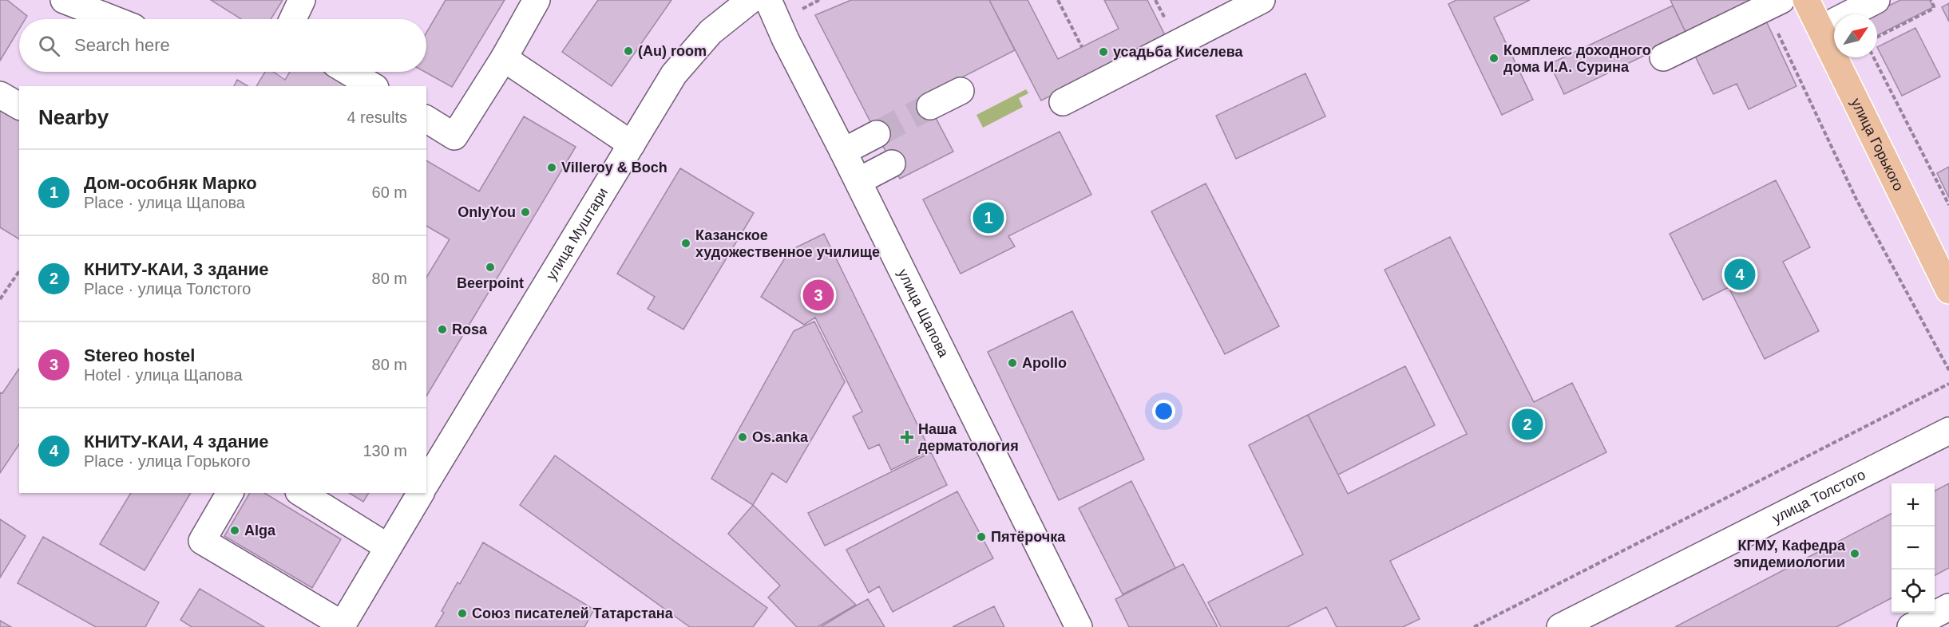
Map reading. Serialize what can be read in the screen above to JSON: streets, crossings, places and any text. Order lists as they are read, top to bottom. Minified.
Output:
{"streets":{"main road":["улица Горького"],"street":["улица Муштари","улица Щапова","улица Толстого"]},"places":{"other":["(Au) room","усадьба Киселева","Комплекс доходного дома И.А. Сурина","Villeroy & Boch","OnlyYou","Казанское художественное училище","Beerpoint","Rosa","Apollo","Os.anka","Alga","Пятёрочка","КГМУ, Кафедра эпидемиологии","Союз писателей Татарстана"],"health":["Наша дерматология"]},"north":"top right","page":{"search":"Search here","heading":["Nearby","4 results"],"list":[{"mark":"1","name":"Дом-особняк Марко","note":"Place · улица Щапова","value":"60 m"},{"mark":"2","name":"КНИТУ-КАИ, 3 здание","note":"Place · улица Толстого","value":"80 m"},{"mark":"3","name":"Stereo hostel","note":"Hotel · улица Щапова","value":"80 m"},{"mark":"4","name":"КНИТУ-КАИ, 4 здание","note":"Place · улица Горького","value":"130 m"}],"pins":["1","4","3","2"],"map_buttons":["+","−"]}}
